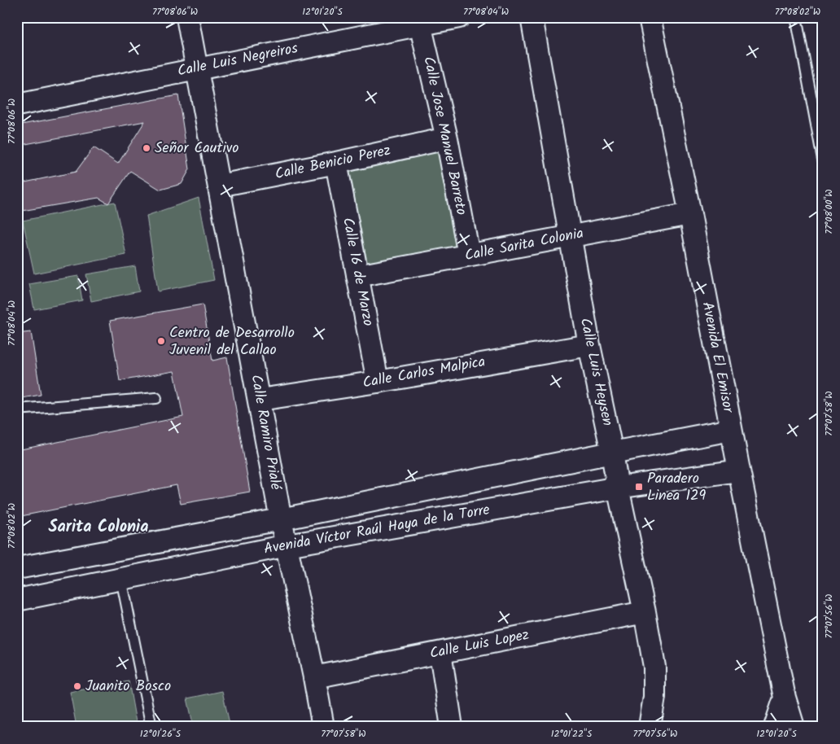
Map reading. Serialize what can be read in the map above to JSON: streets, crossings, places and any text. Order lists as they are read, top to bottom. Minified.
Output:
{"streets":{"street":["Calle Luis Negreiros","Calle Jose Manuel Barreto","Calle Benicio Perez","Calle Sarita Colonia","Calle 16 de Marzo","Avenida El Emisor","Calle Luis Heysen","Calle Carlos Malpica","Calle Ramiro Prialé","Avenida Víctor Raúl Haya de la Torre","Calle Luis Lopez"]},"crossings":[["Calle Luis Negreiros","Calle Jose Manuel Barreto"],["Calle Luis Negreiros","Calle Ramiro Prialé"],["Calle Jose Manuel Barreto","Calle Benicio Perez"],["Calle Jose Manuel Barreto","Calle Sarita Colonia"],["Calle Benicio Perez","Calle 16 de Marzo"],["Calle Benicio Perez","Calle Ramiro Prialé"],["Calle Sarita Colonia","Calle 16 de Marzo"],["Calle Sarita Colonia","Avenida El Emisor"],["Calle Sarita Colonia","Calle Luis Heysen"],["Calle 16 de Marzo","Calle Carlos Malpica"],["Avenida El Emisor","Avenida Víctor Raúl Haya de la Torre"],["Calle Luis Heysen","Calle Carlos Malpica"],["Calle Luis Heysen","Avenida Víctor Raúl Haya de la Torre"],["Calle Luis Heysen","Calle Luis Lopez"],["Calle Carlos Malpica","Calle Ramiro Prialé"],["Calle Ramiro Prialé","Avenida Víctor Raúl Haya de la Torre"],["Calle Ramiro Prialé","Calle Luis Lopez"]],"districts":["Sarita Colonia"],"places":{"other":["Señor Cautivo","Centro de Desarrollo Juvenil del Callao","Juanito Bosco"],"transit":["Paradero Linea 129"]},"coordinates":["77°08'06\"W","12°01'20\"S","77°08'04\"W","77°08'02\"W","77°08'00\"W","77°07'58\"W","77°07'56\"W","12°01'26\"S","12°01'22\"S"]}
